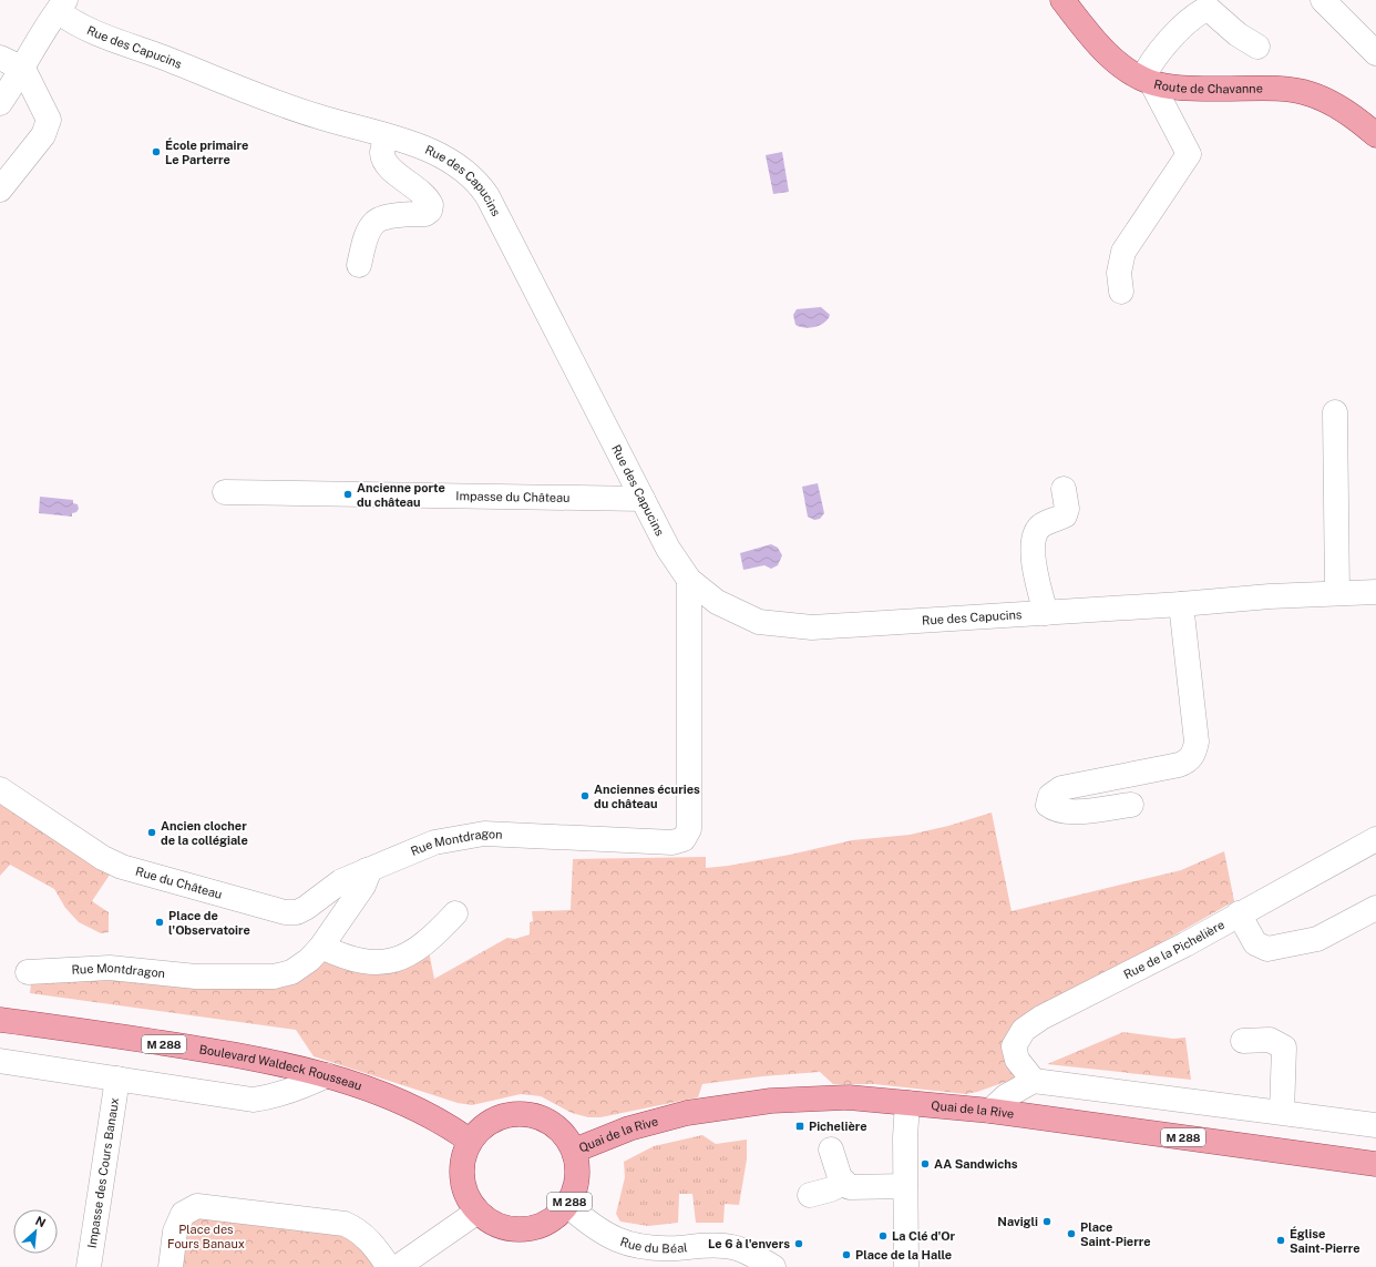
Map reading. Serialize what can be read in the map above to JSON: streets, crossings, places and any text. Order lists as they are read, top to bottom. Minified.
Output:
{"streets":{"main road":["Route de Chavanne","M 288","Boulevard Waldeck Rousseau","Quai de la Rive"],"street":["Rue des Capucins","Impasse du Château","Rue Montdragon","Rue du Château","Rue de la Pichelière","Impasse des Cours Banaux","Rue du Béal"]},"crossings":[["Rue des Capucins","Impasse du Château"],["Rue des Capucins","Rue Montdragon"],["Rue Montdragon","Rue du Château"],["M 288","Boulevard Waldeck Rousseau"],["M 288","Quai de la Rive"],["M 288","Rue du Béal"],["Boulevard Waldeck Rousseau","Quai de la Rive"],["Boulevard Waldeck Rousseau","Rue du Béal"],["Quai de la Rive","Rue du Béal"]],"parks":["Place des Fours Banaux"],"places":{"other":["École primaire Le Parterre","Ancienne porte du château","Anciennes écuries du château","Ancien clocher de la collégiale","Place de l'Observatoire","AA Sandwichs","Navigli","Place Saint-Pierre","La Clé d'Or","Église Saint-Pierre","Le 6 à l'envers","Place de la Halle"],"transit":["Pichelière"]},"north":"top right"}
